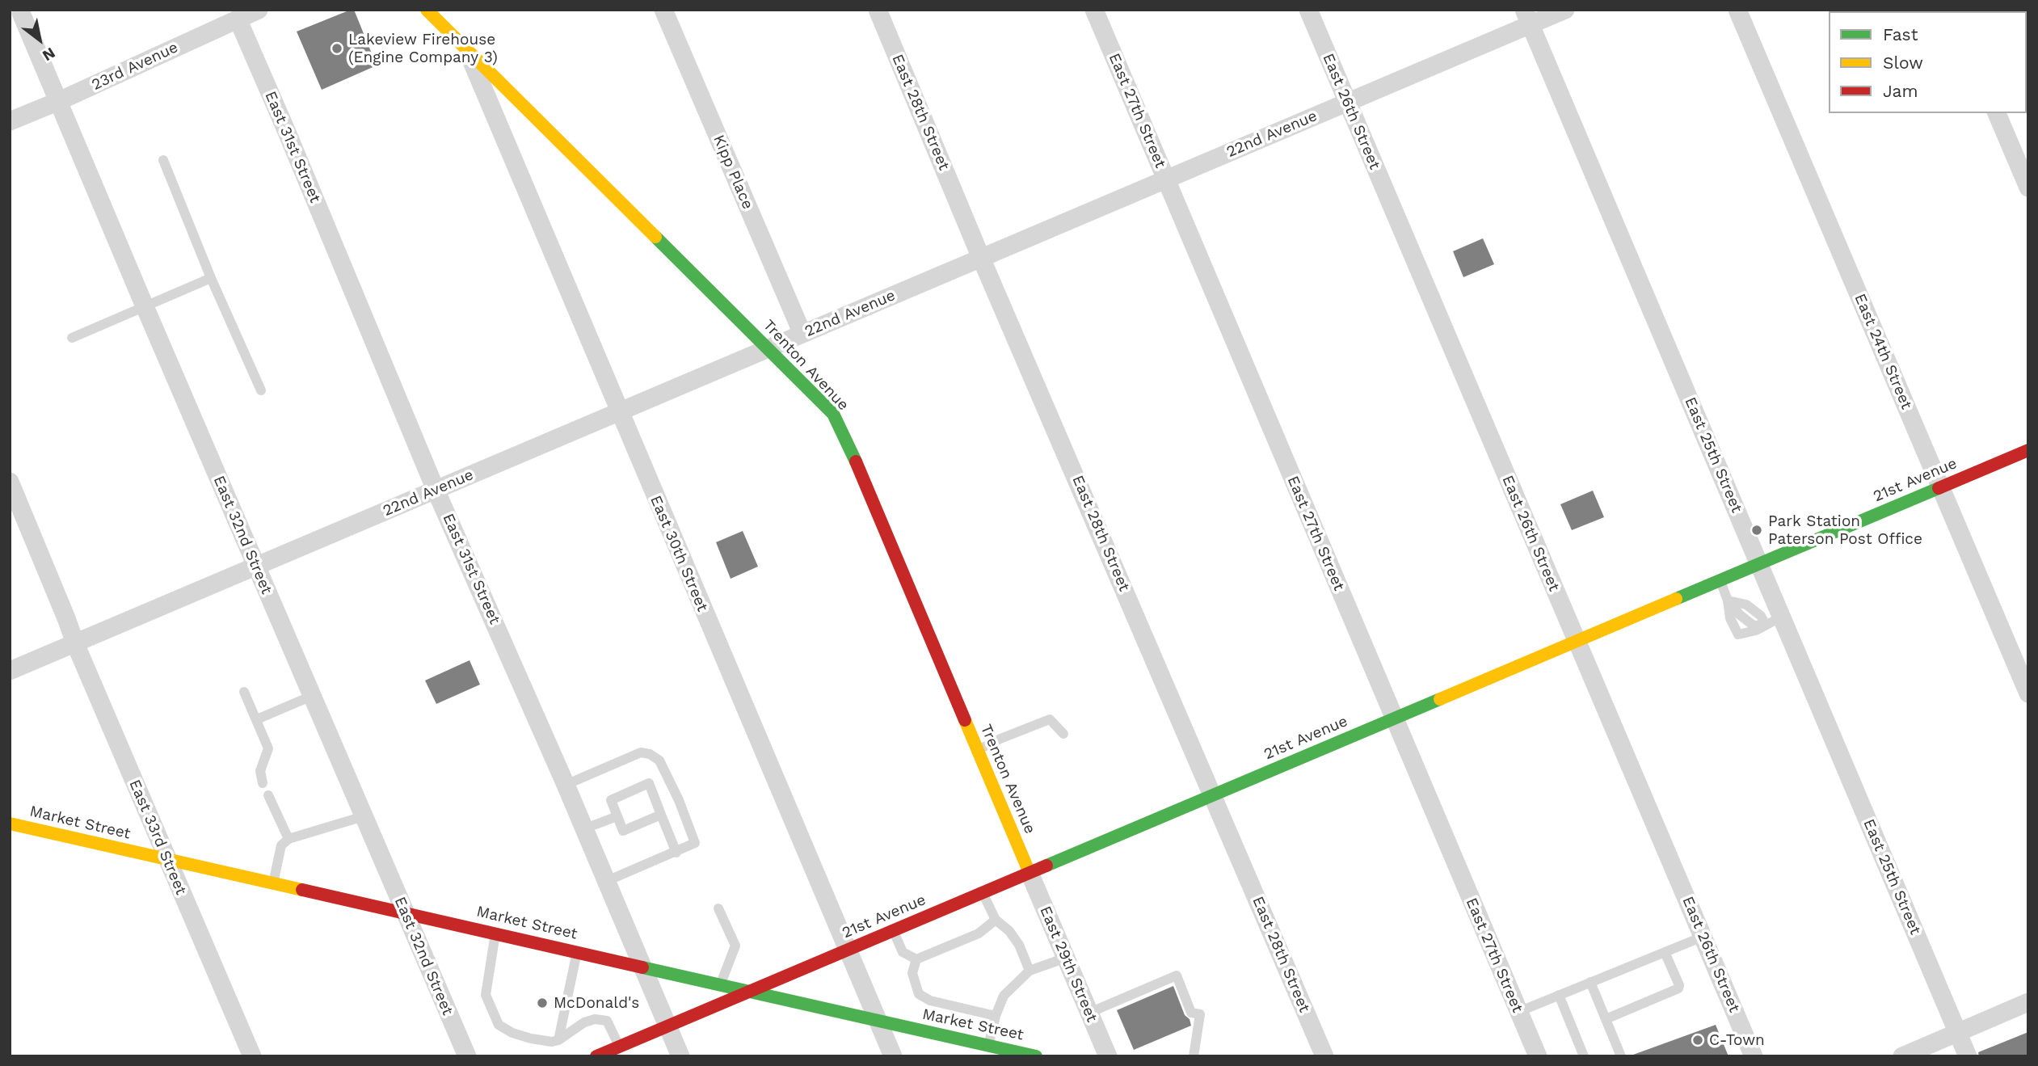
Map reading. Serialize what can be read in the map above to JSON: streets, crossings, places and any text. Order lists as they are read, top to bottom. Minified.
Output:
{"streets":{"street":["23rd Avenue","East 27th Street","East 26th Street","East 28th Street","22nd Avenue","East 31st Street","Kipp Place","East 24th Street","Trenton Avenue","East 25th Street","21st Avenue","East 32nd Street","East 30th Street","Market Street","East 33rd Street","East 29th Street"]},"crossings":[["23rd Avenue","East 31st Street"],["23rd Avenue","East 32nd Street"],["East 27th Street","22nd Avenue"],["East 27th Street","21st Avenue"],["East 26th Street","22nd Avenue"],["East 26th Street","21st Avenue"],["East 28th Street","22nd Avenue"],["East 28th Street","21st Avenue"],["22nd Avenue","East 31st Street"],["22nd Avenue","Kipp Place"],["22nd Avenue","Trenton Avenue"],["22nd Avenue","East 25th Street"],["22nd Avenue","East 32nd Street"],["22nd Avenue","East 30th Street"],["22nd Avenue","East 33rd Street"],["East 31st Street","21st Avenue"],["East 31st Street","Market Street"],["East 24th Street","21st Avenue"],["Trenton Avenue","21st Avenue"],["Trenton Avenue","East 30th Street"],["Trenton Avenue","East 29th Street"],["East 25th Street","21st Avenue"],["21st Avenue","East 30th Street"],["21st Avenue","Market Street"],["21st Avenue","East 29th Street"],["East 32nd Street","Market Street"],["East 30th Street","Market Street"],["Market Street","East 33rd Street"]],"places":["Lakeview Firehouse (Engine Company 3)","Park Station Paterson Post Office","McDonald's","C-Town"],"legend":["Fast","Slow","Jam"],"north":"bottom right"}
